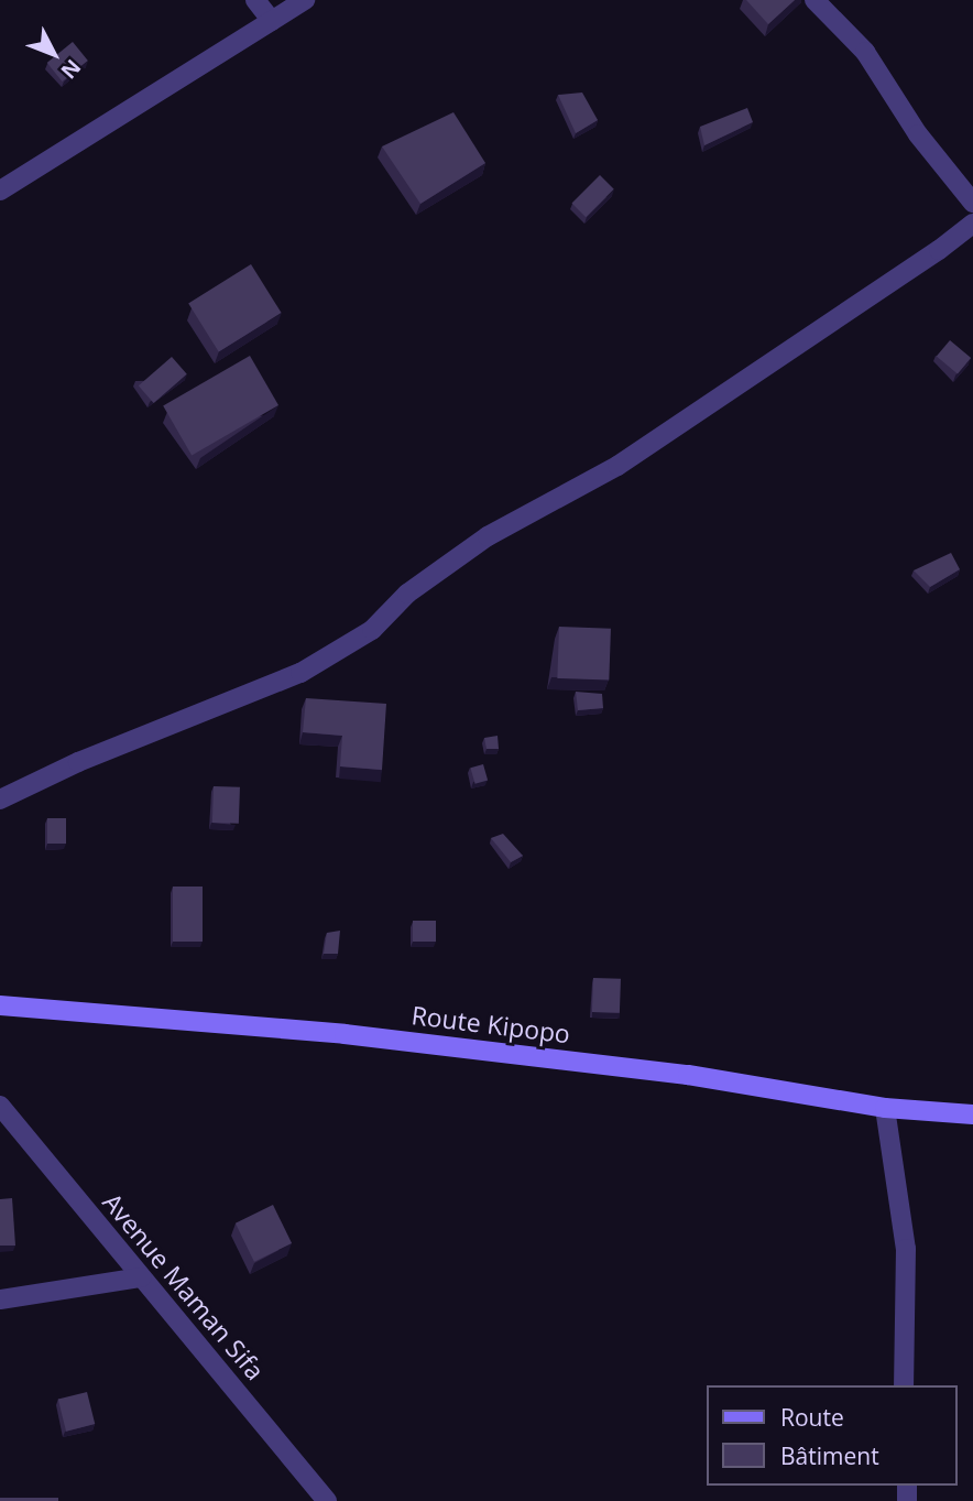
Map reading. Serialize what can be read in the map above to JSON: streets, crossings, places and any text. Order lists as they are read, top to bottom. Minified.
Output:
{"streets":{"main road":["Route Kipopo"],"street":["Avenue Maman Sifa"]},"legend":["Route","Bâtiment"],"north":"bottom right"}
